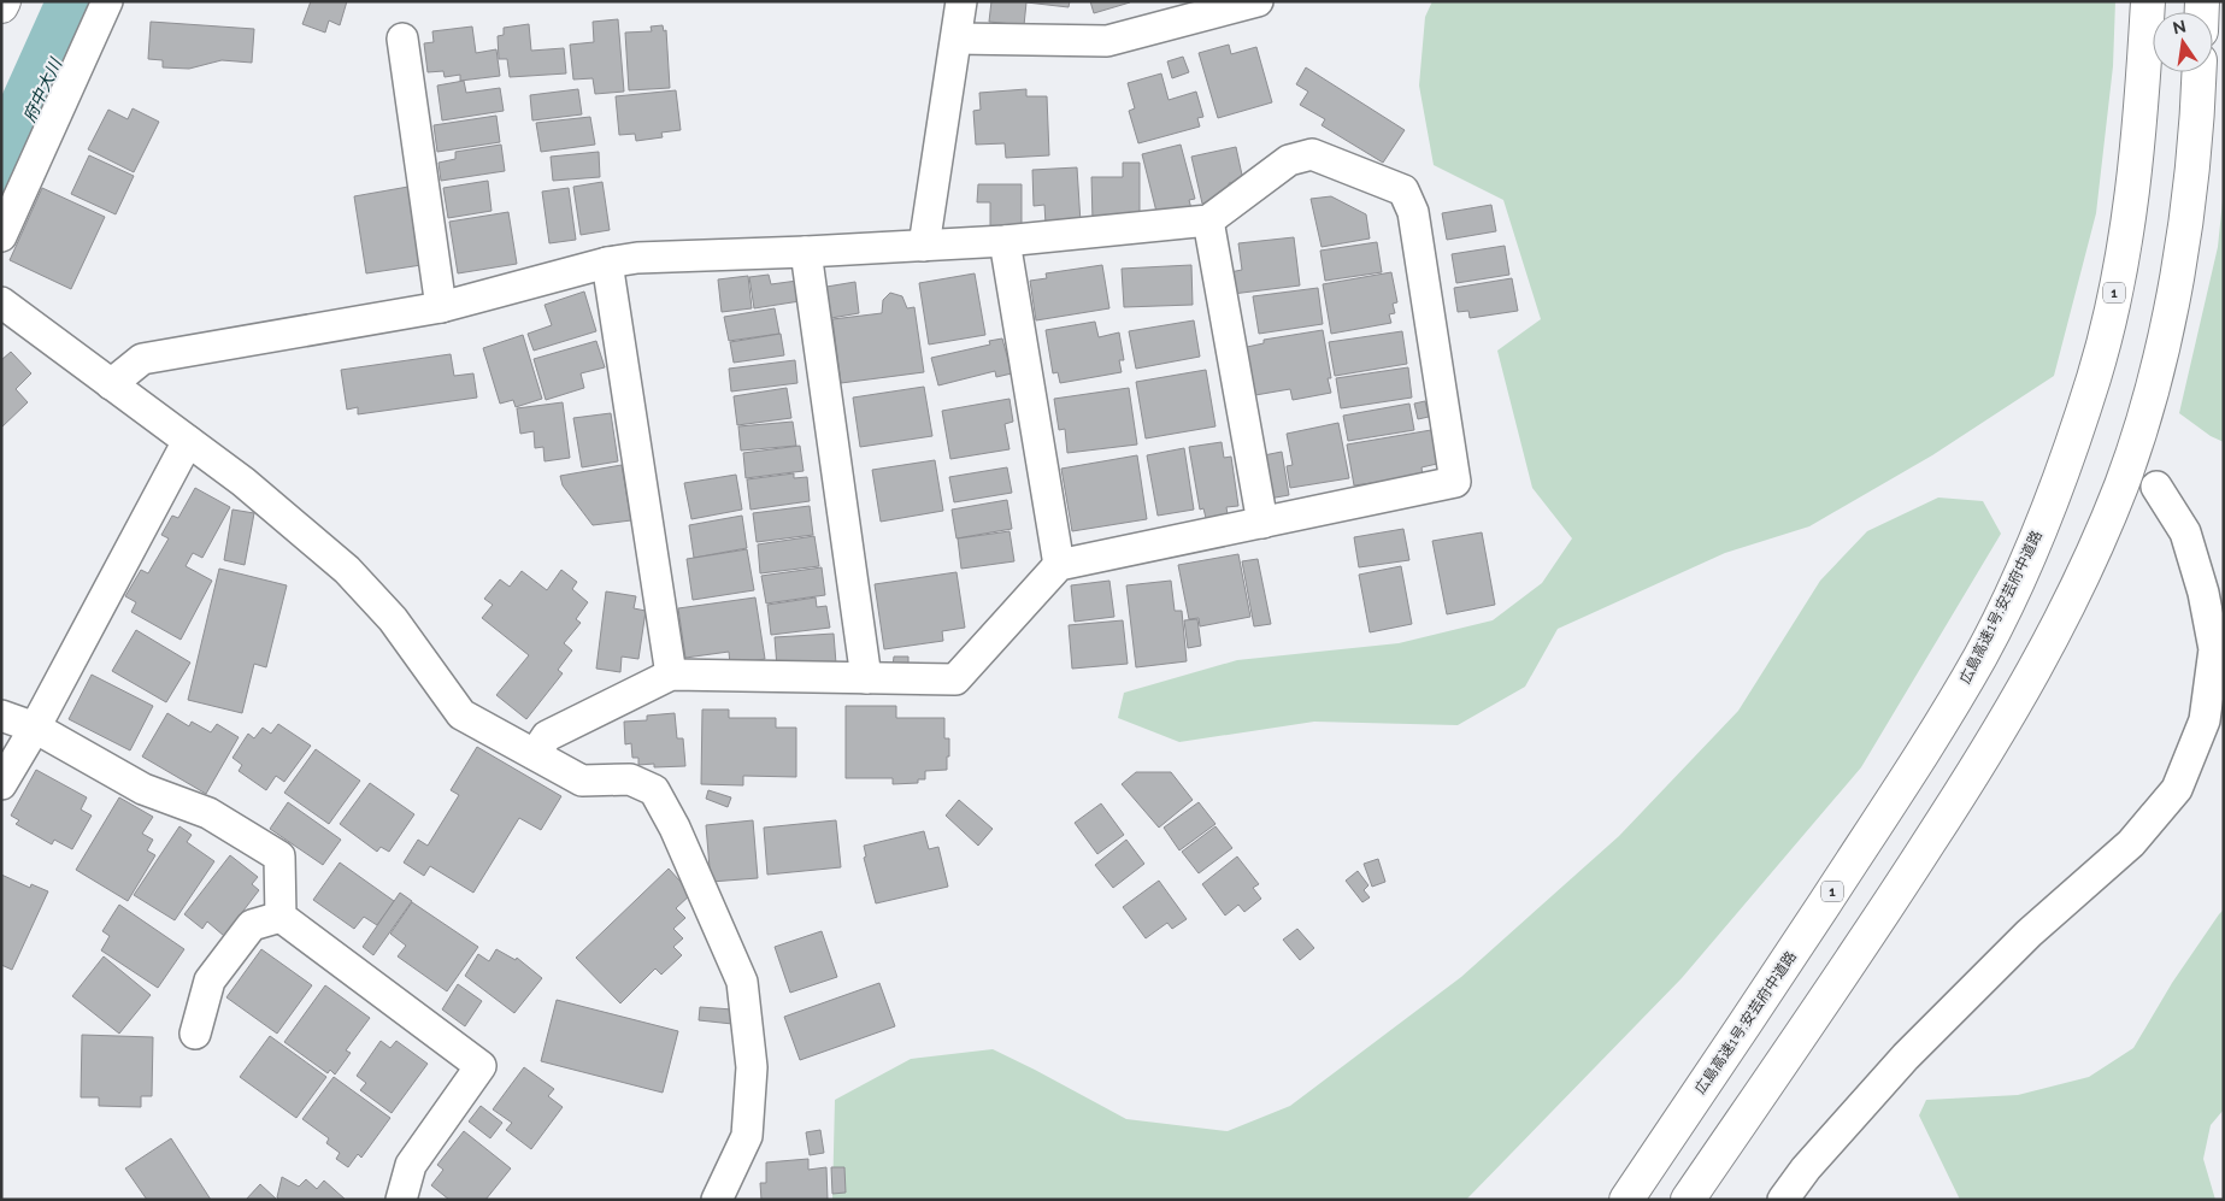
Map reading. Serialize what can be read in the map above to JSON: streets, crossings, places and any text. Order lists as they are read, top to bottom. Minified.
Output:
{"streets":{"main road":["1","広島高速1号;安芸府中道路"]},"water":["府中大川"],"north":"top"}
